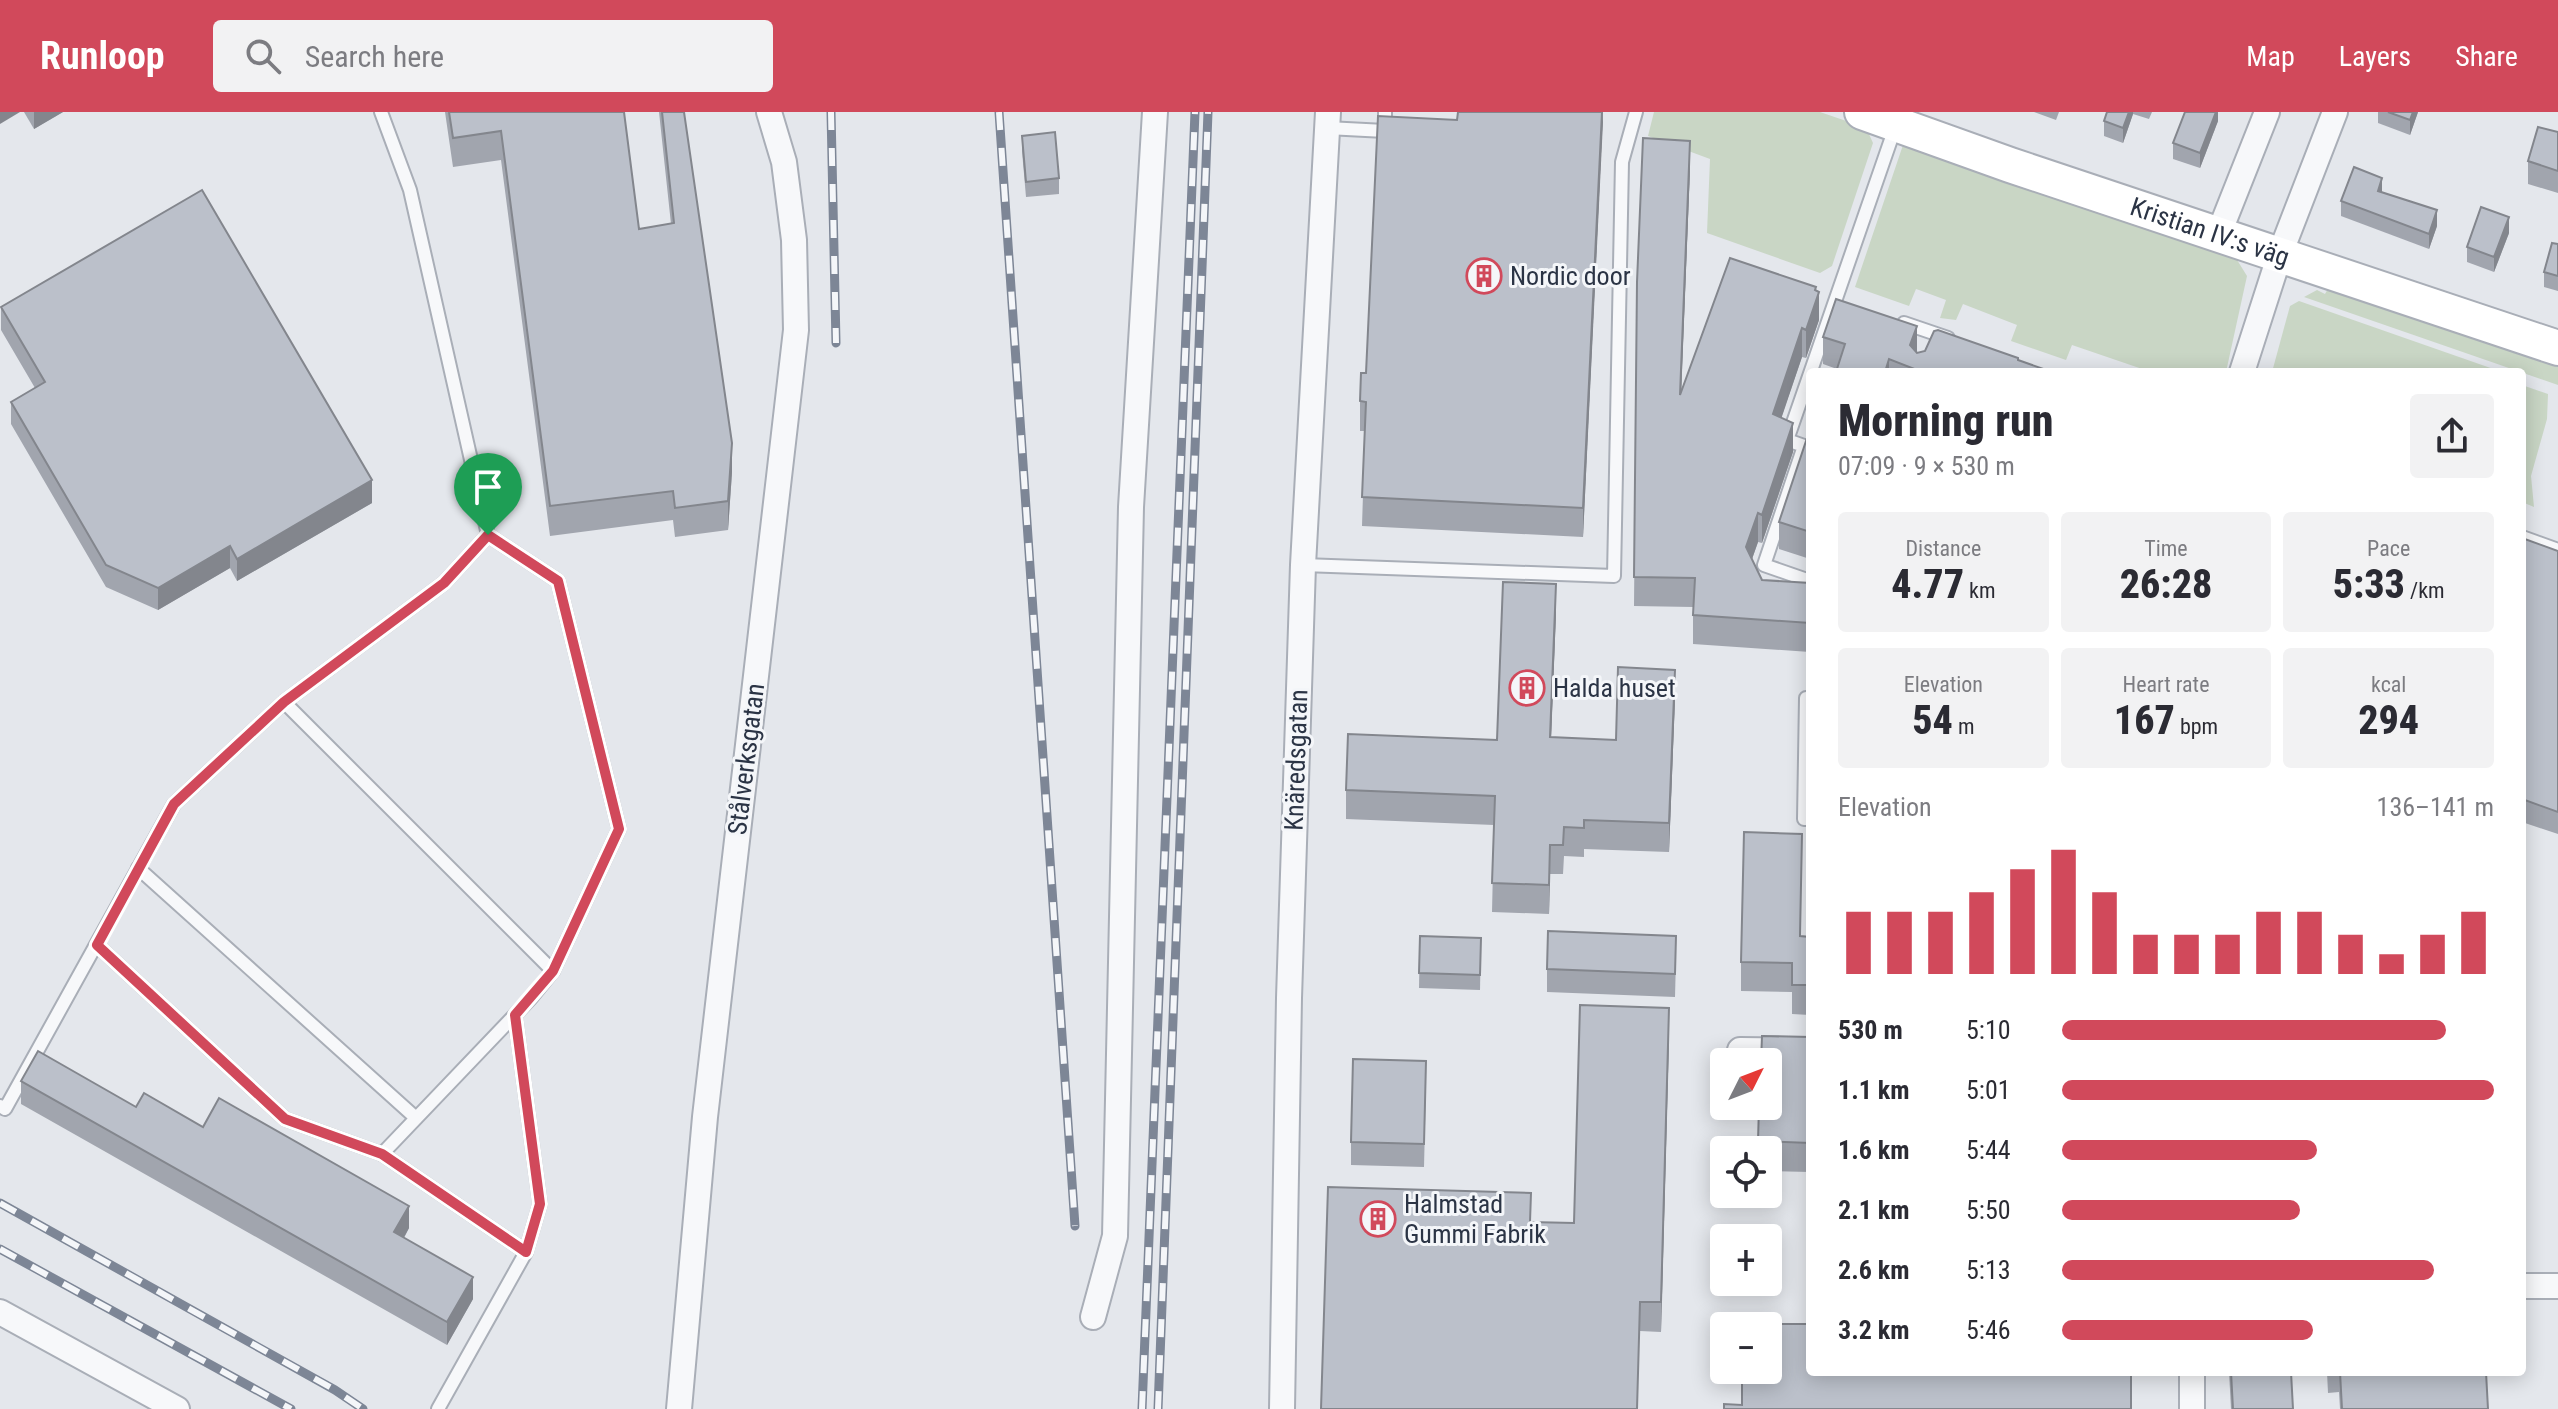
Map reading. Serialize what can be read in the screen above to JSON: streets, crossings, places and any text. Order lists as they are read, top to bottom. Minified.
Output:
{"streets":{"street":["Kristian IV:s väg","Stålverksgatan","Knäredsgatan"]},"places":{"building":["Nordic door","Halda huset","Halmstad Gummi Fabrik"]},"north":"top right","page":{"header":"Runloop","search":"Search here","nav":["Map","Layers","Share"],"heading":["Morning run","07:09 · 9 × 530 m"],"stats":[["Distance","4.77 km"],["Time","26:28"],["Pace","5:33 /km"],["Elevation","54 m"],["Heart rate","167 bpm"],["kcal","294"]],"chart":["Elevation","136–141 m"],"list":[{"name":"530 m","note":"5:10"},{"name":"1.1 km","note":"5:01"},{"name":"1.6 km","note":"5:44"},{"name":"2.1 km","note":"5:50"},{"name":"2.6 km","note":"5:13"},{"name":"3.2 km","note":"5:46"}],"map_buttons":["+","−"]}}
